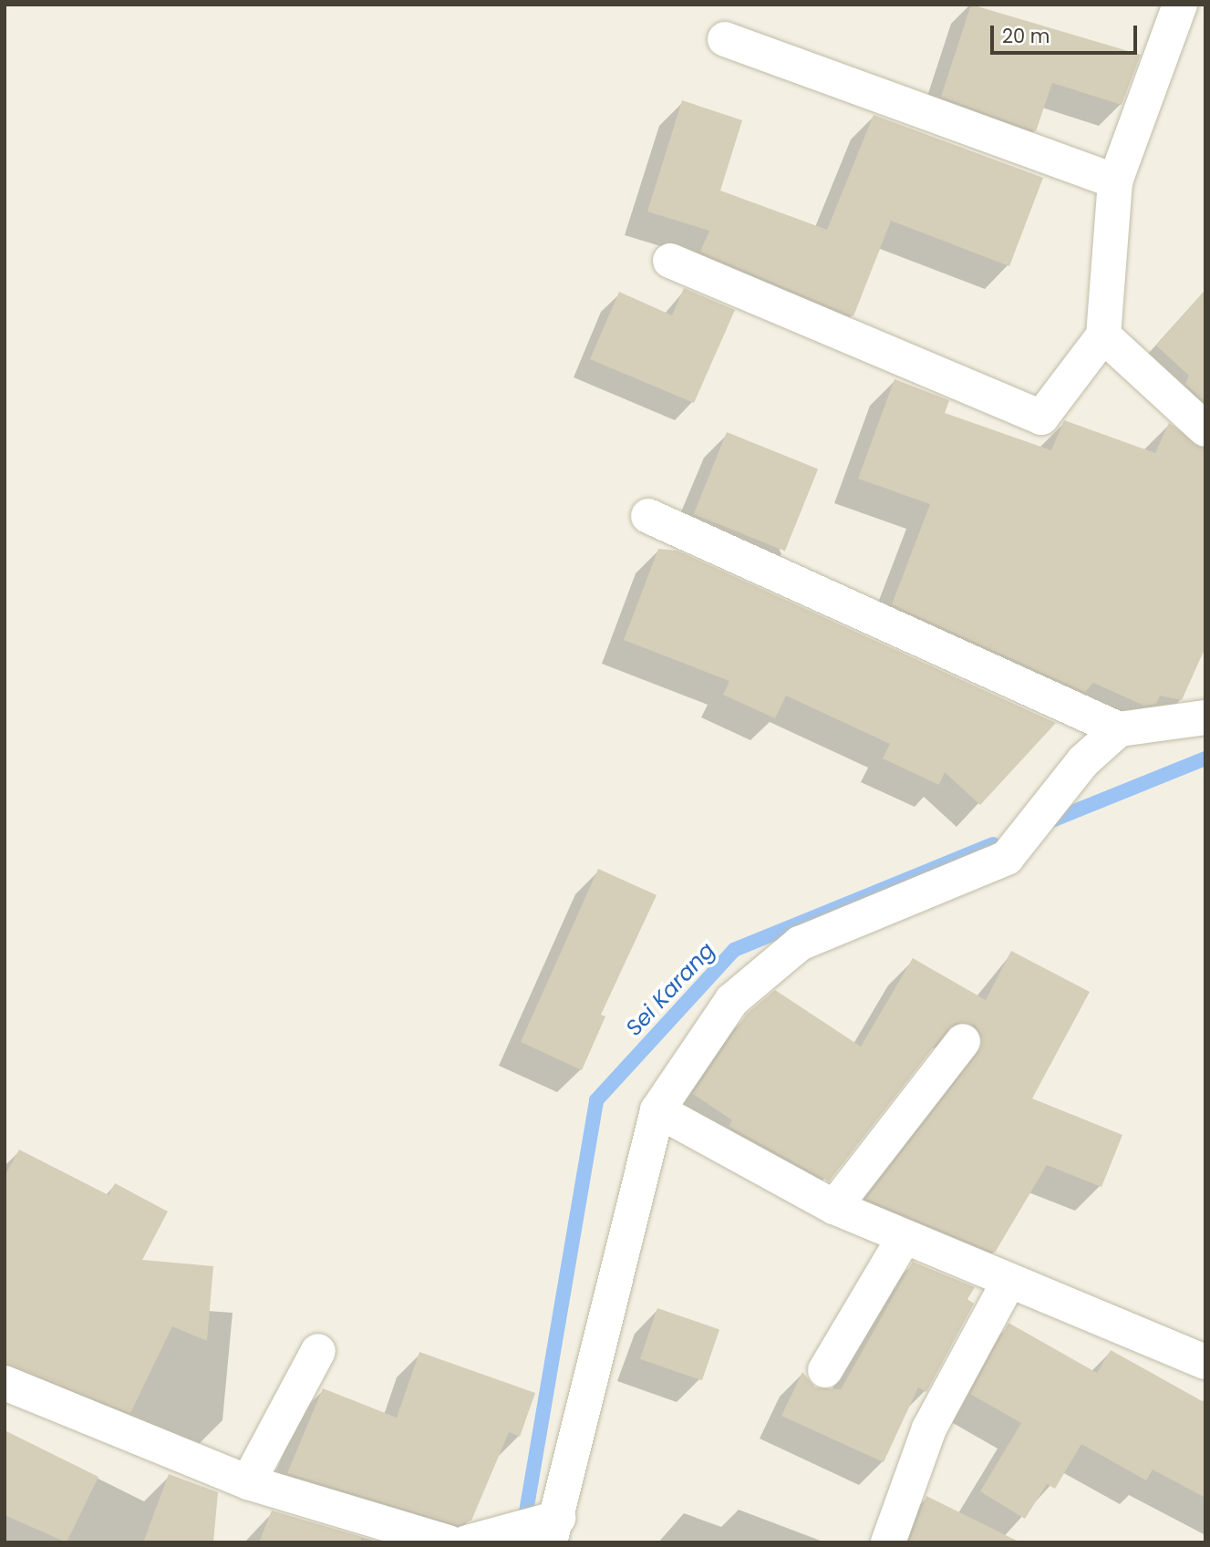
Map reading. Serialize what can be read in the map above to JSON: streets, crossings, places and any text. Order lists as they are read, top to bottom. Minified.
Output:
{"water":["Sei Karang"],"scale_bar":"20 m"}
